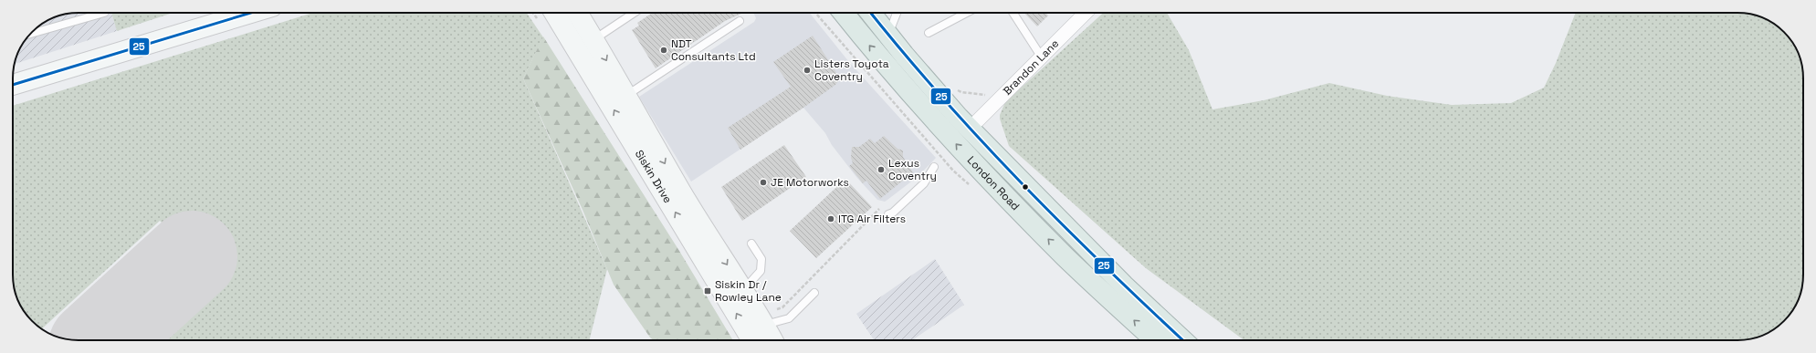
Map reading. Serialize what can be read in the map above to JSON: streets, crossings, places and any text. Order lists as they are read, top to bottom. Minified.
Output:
{"streets":{"highway":["London Road"],"street":["Brandon Lane","Siskin Drive"]},"crossings":[["Brandon Lane","London Road"]],"places":{"other":["NDT Consultants Ltd","Listers Toyota Coventry","Lexus Coventry","JE Motorworks","ITG Air Filters"],"transit":["Siskin Dr / Rowley Lane"]},"lines":["transit line 25"]}
